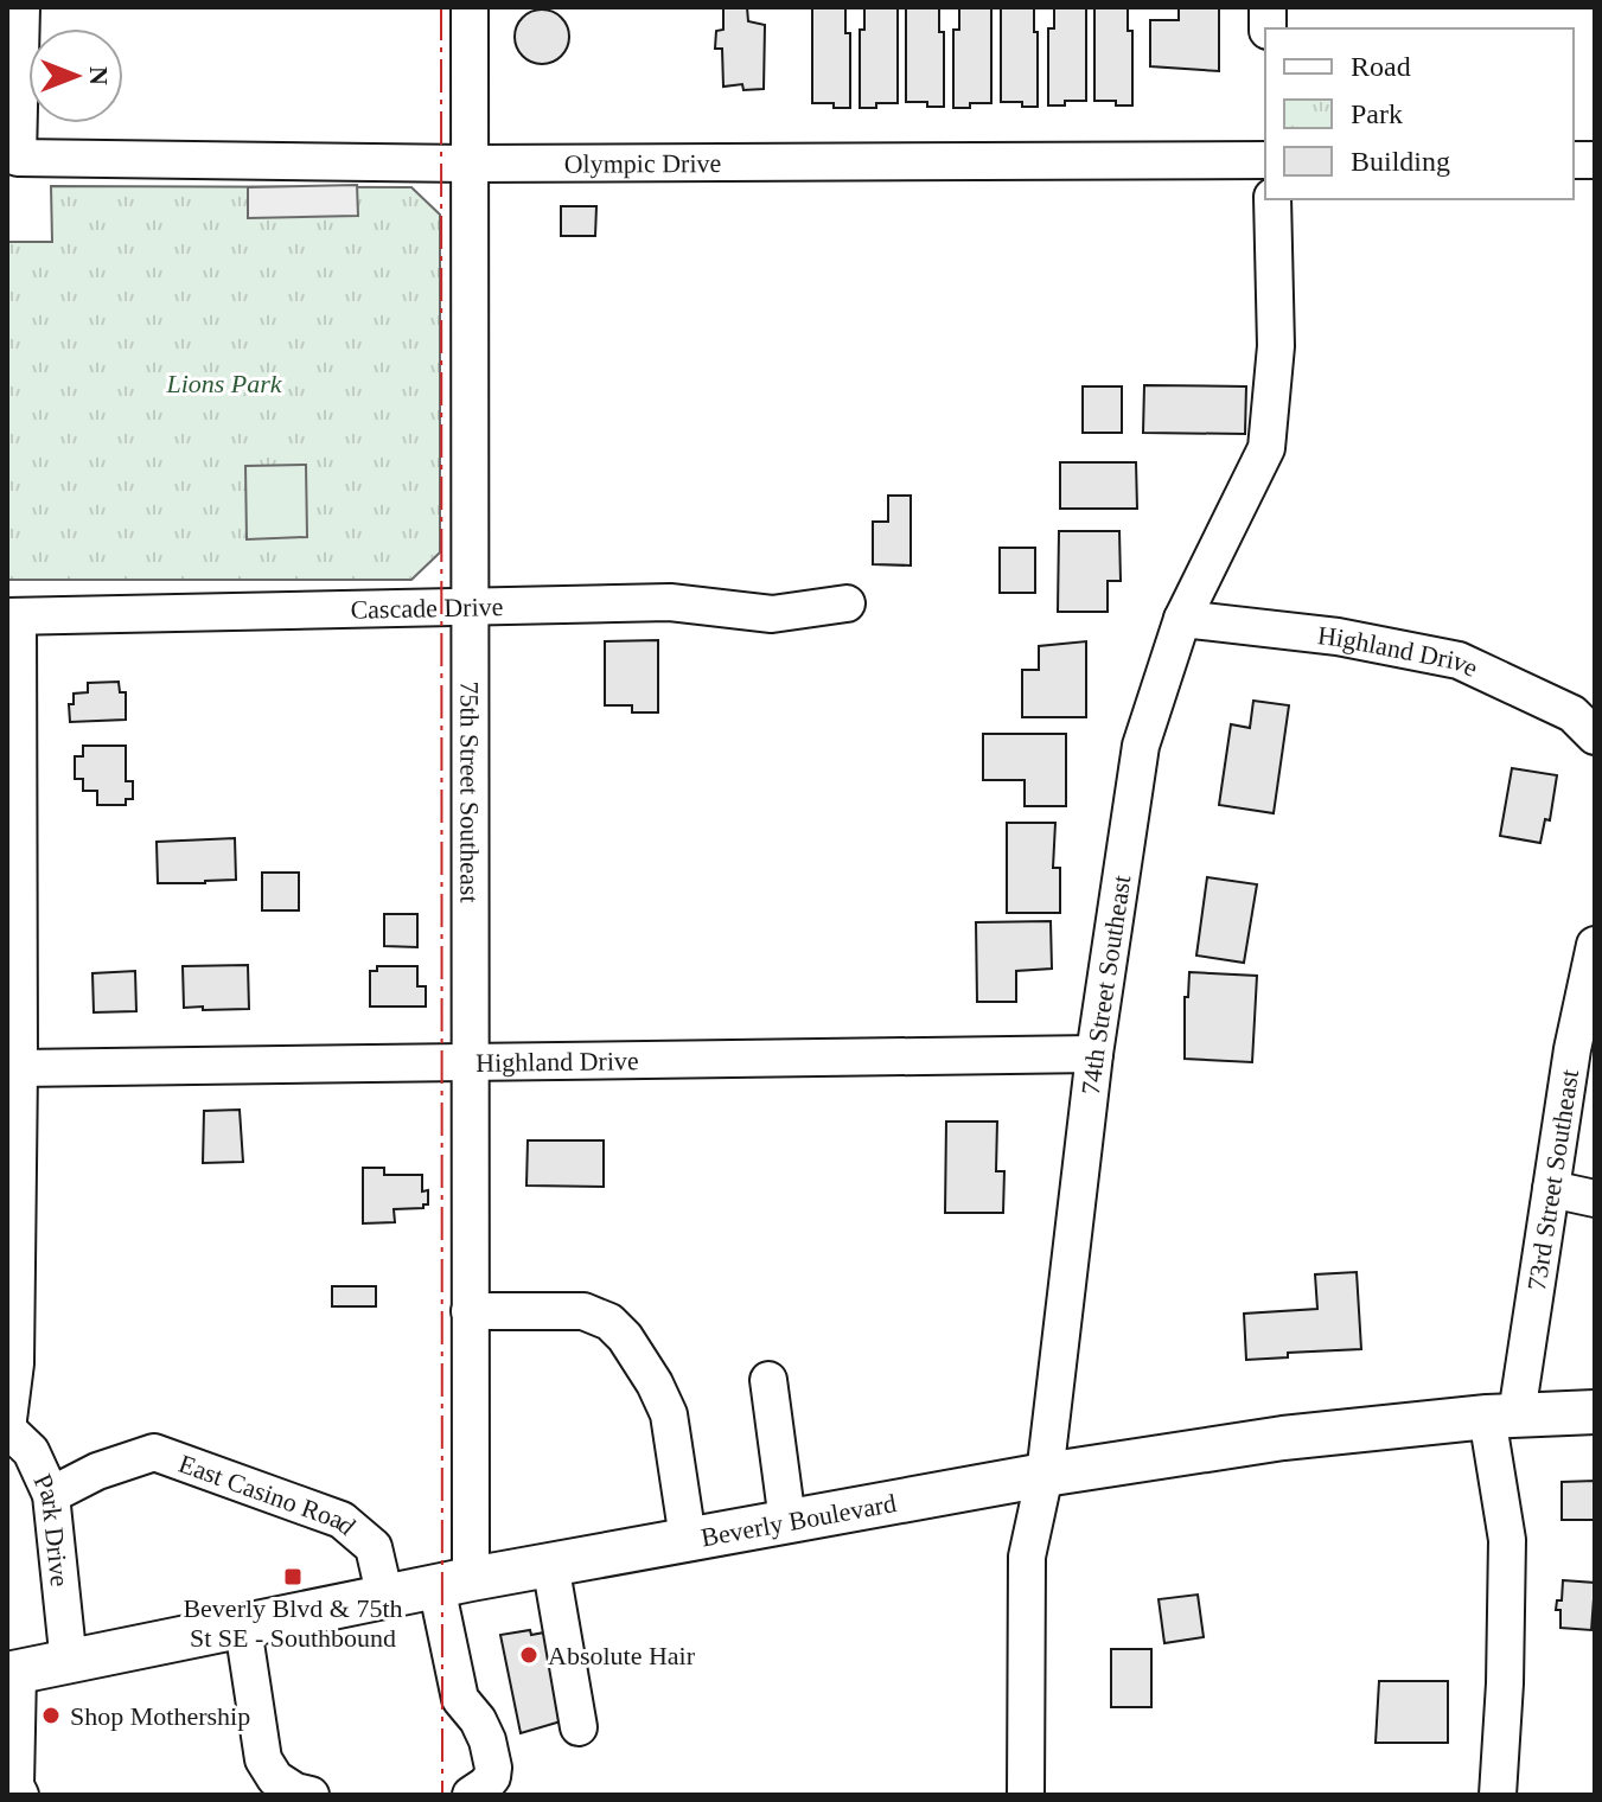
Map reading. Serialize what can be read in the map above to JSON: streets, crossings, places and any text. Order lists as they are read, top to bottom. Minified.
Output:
{"streets":{"main road":["Beverly Boulevard"],"street":["Olympic Drive","Cascade Drive","Highland Drive","75th Street Southeast","74th Street Southeast","73rd Street Southeast","East Casino Road","Park Drive"]},"crossings":[["Olympic Drive","75th Street Southeast"],["Cascade Drive","75th Street Southeast"],["Cascade Drive","Park Drive"],["Highland Drive","75th Street Southeast"],["Highland Drive","74th Street Southeast"],["Highland Drive","Park Drive"],["75th Street Southeast","Beverly Boulevard"],["74th Street Southeast","Beverly Boulevard"],["73rd Street Southeast","Beverly Boulevard"],["East Casino Road","Beverly Boulevard"],["East Casino Road","Park Drive"],["Beverly Boulevard","Park Drive"]],"parks":["Lions Park"],"places":{"transit":["Beverly Blvd & 75th St SE - Southbound"],"other":["Absolute Hair","Shop Mothership"]},"legend":["Road","Park","Building"],"north":"right"}
